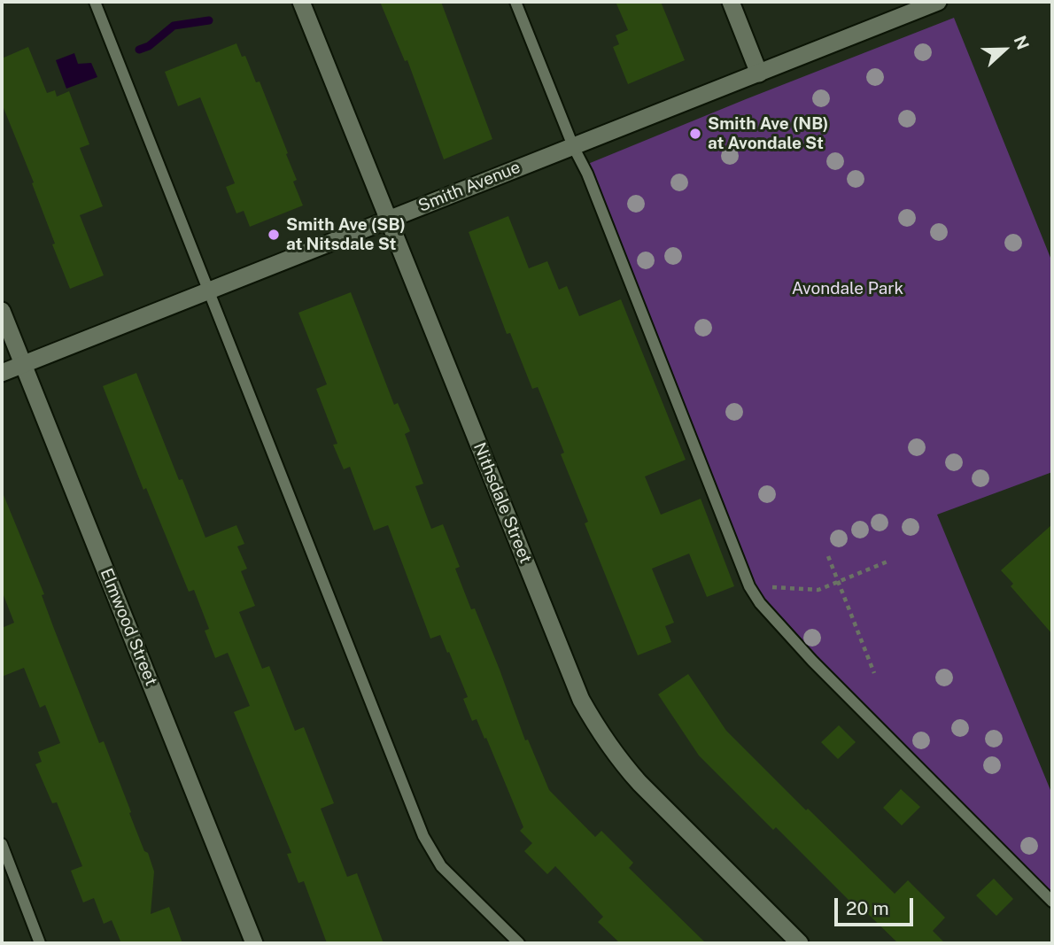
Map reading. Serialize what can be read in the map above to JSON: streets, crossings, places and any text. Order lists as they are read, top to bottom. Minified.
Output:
{"streets":{"street":["Smith Avenue","Nithsdale Street","Elmwood Street"]},"crossings":[["Smith Avenue","Nithsdale Street"],["Smith Avenue","Elmwood Street"]],"parks":["Avondale Park"],"places":["Smith Ave (NB) at Avondale St","Smith Ave (SB) at Nitsdale St"],"scale_bar":"20 m","north":"right"}
